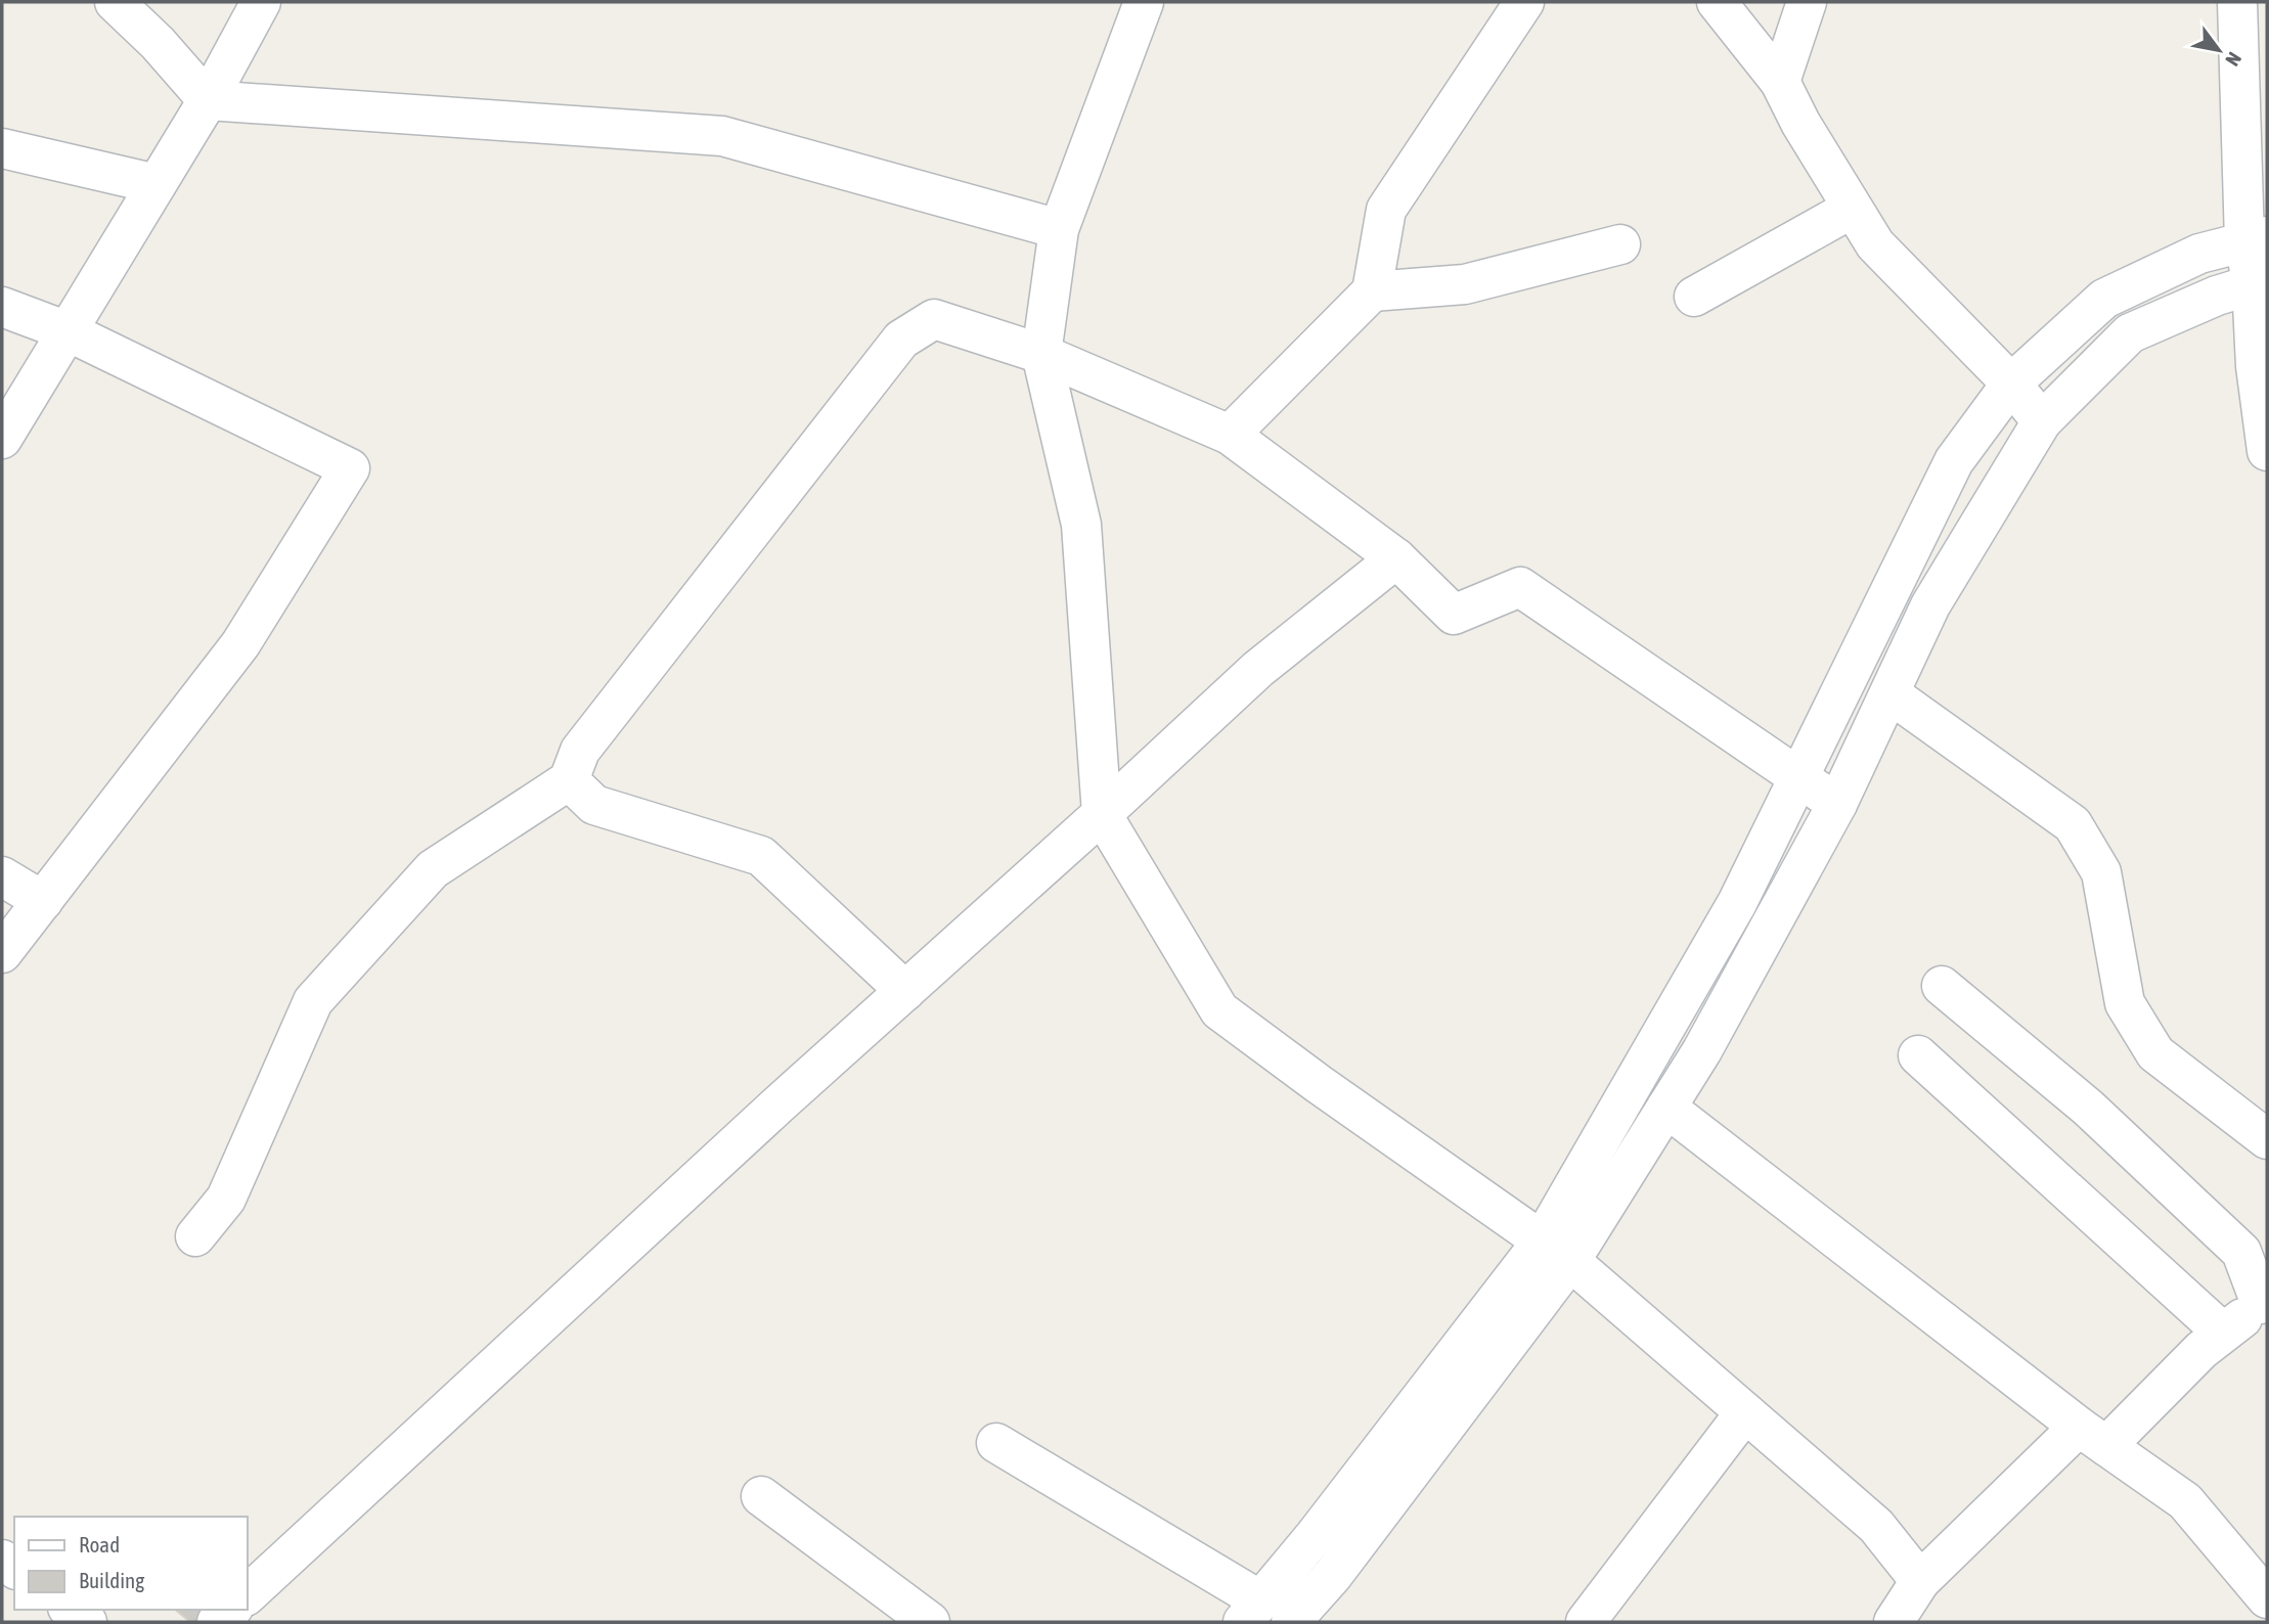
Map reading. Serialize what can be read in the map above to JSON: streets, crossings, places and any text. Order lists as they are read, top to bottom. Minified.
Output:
{"legend":["Road","Building"],"north":"bottom right"}
